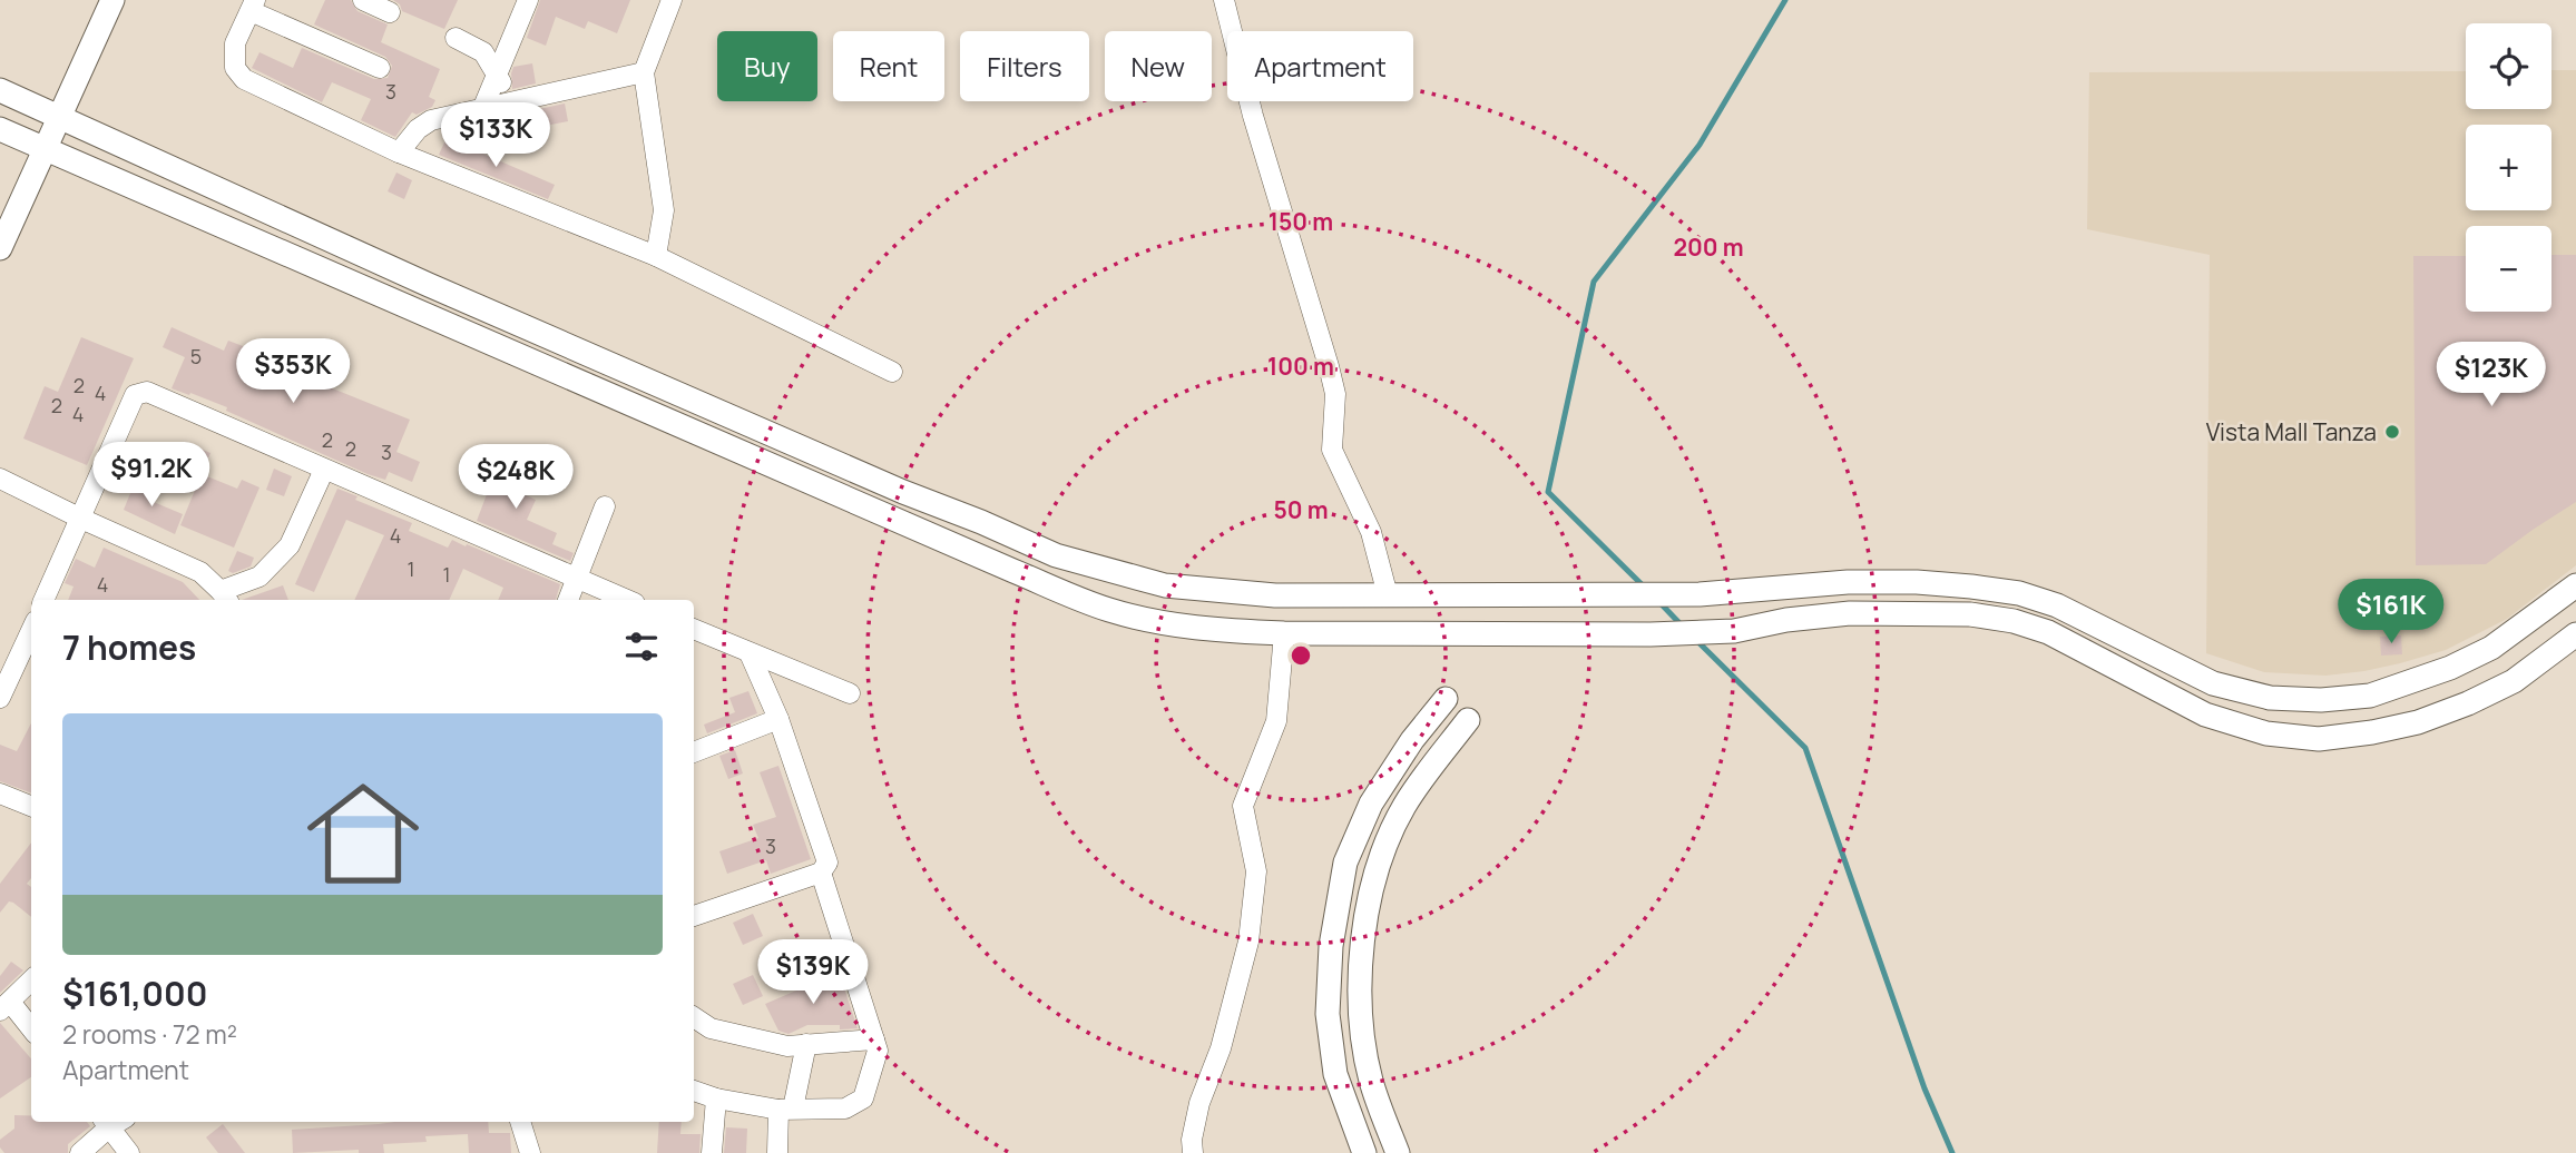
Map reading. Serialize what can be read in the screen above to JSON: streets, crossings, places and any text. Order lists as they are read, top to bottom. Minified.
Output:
{"places":["Vista Mall Tanza"],"house_numbers":["3","5","2","4","2","4","2","2","3","4","1","1","4","3"],"page":{"map_buttons":["+","−"],"chip":["Buy","Rent","Filters","New","Apartment"],"price":["$133K","$353K","$123K","$91.2K","$248K","$161K","$139K"],"heading":"7 homes","list":[{"name":"$161,000","note":"2 rooms · 72 m² · Apartment"}]},"rings":["150 m","200 m","100 m","50 m"]}
